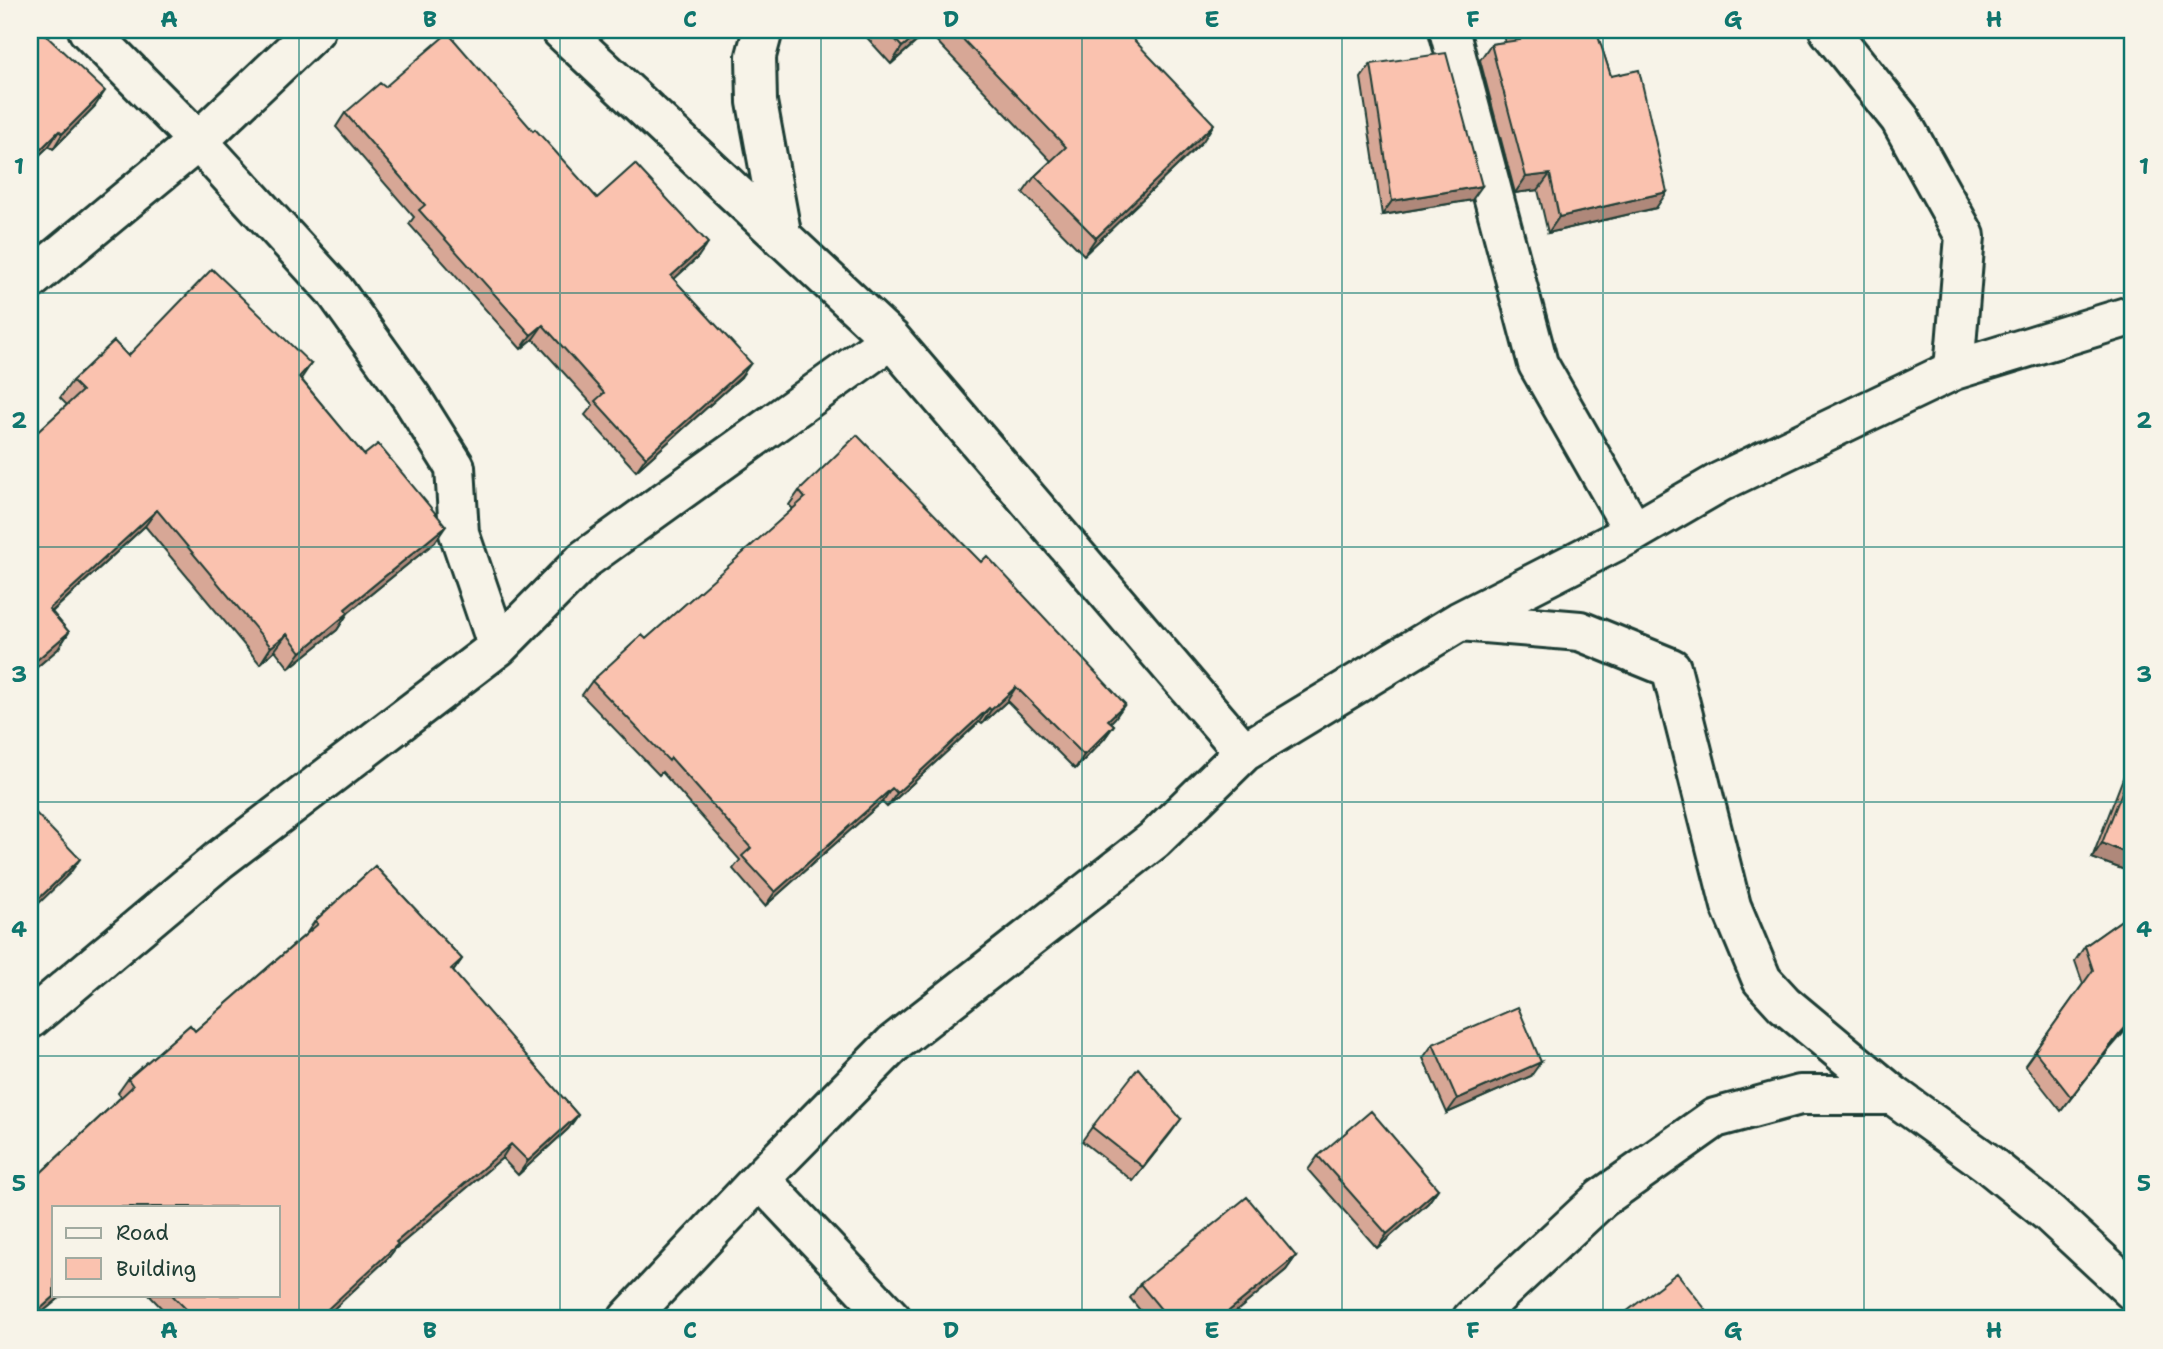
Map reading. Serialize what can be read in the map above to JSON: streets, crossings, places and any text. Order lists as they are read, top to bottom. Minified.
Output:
{"legend":["Road","Building"],"grid":{"columns":["A","B","C","D","E","F","G","H"],"rows":["1","2","3","4","5"]}}
